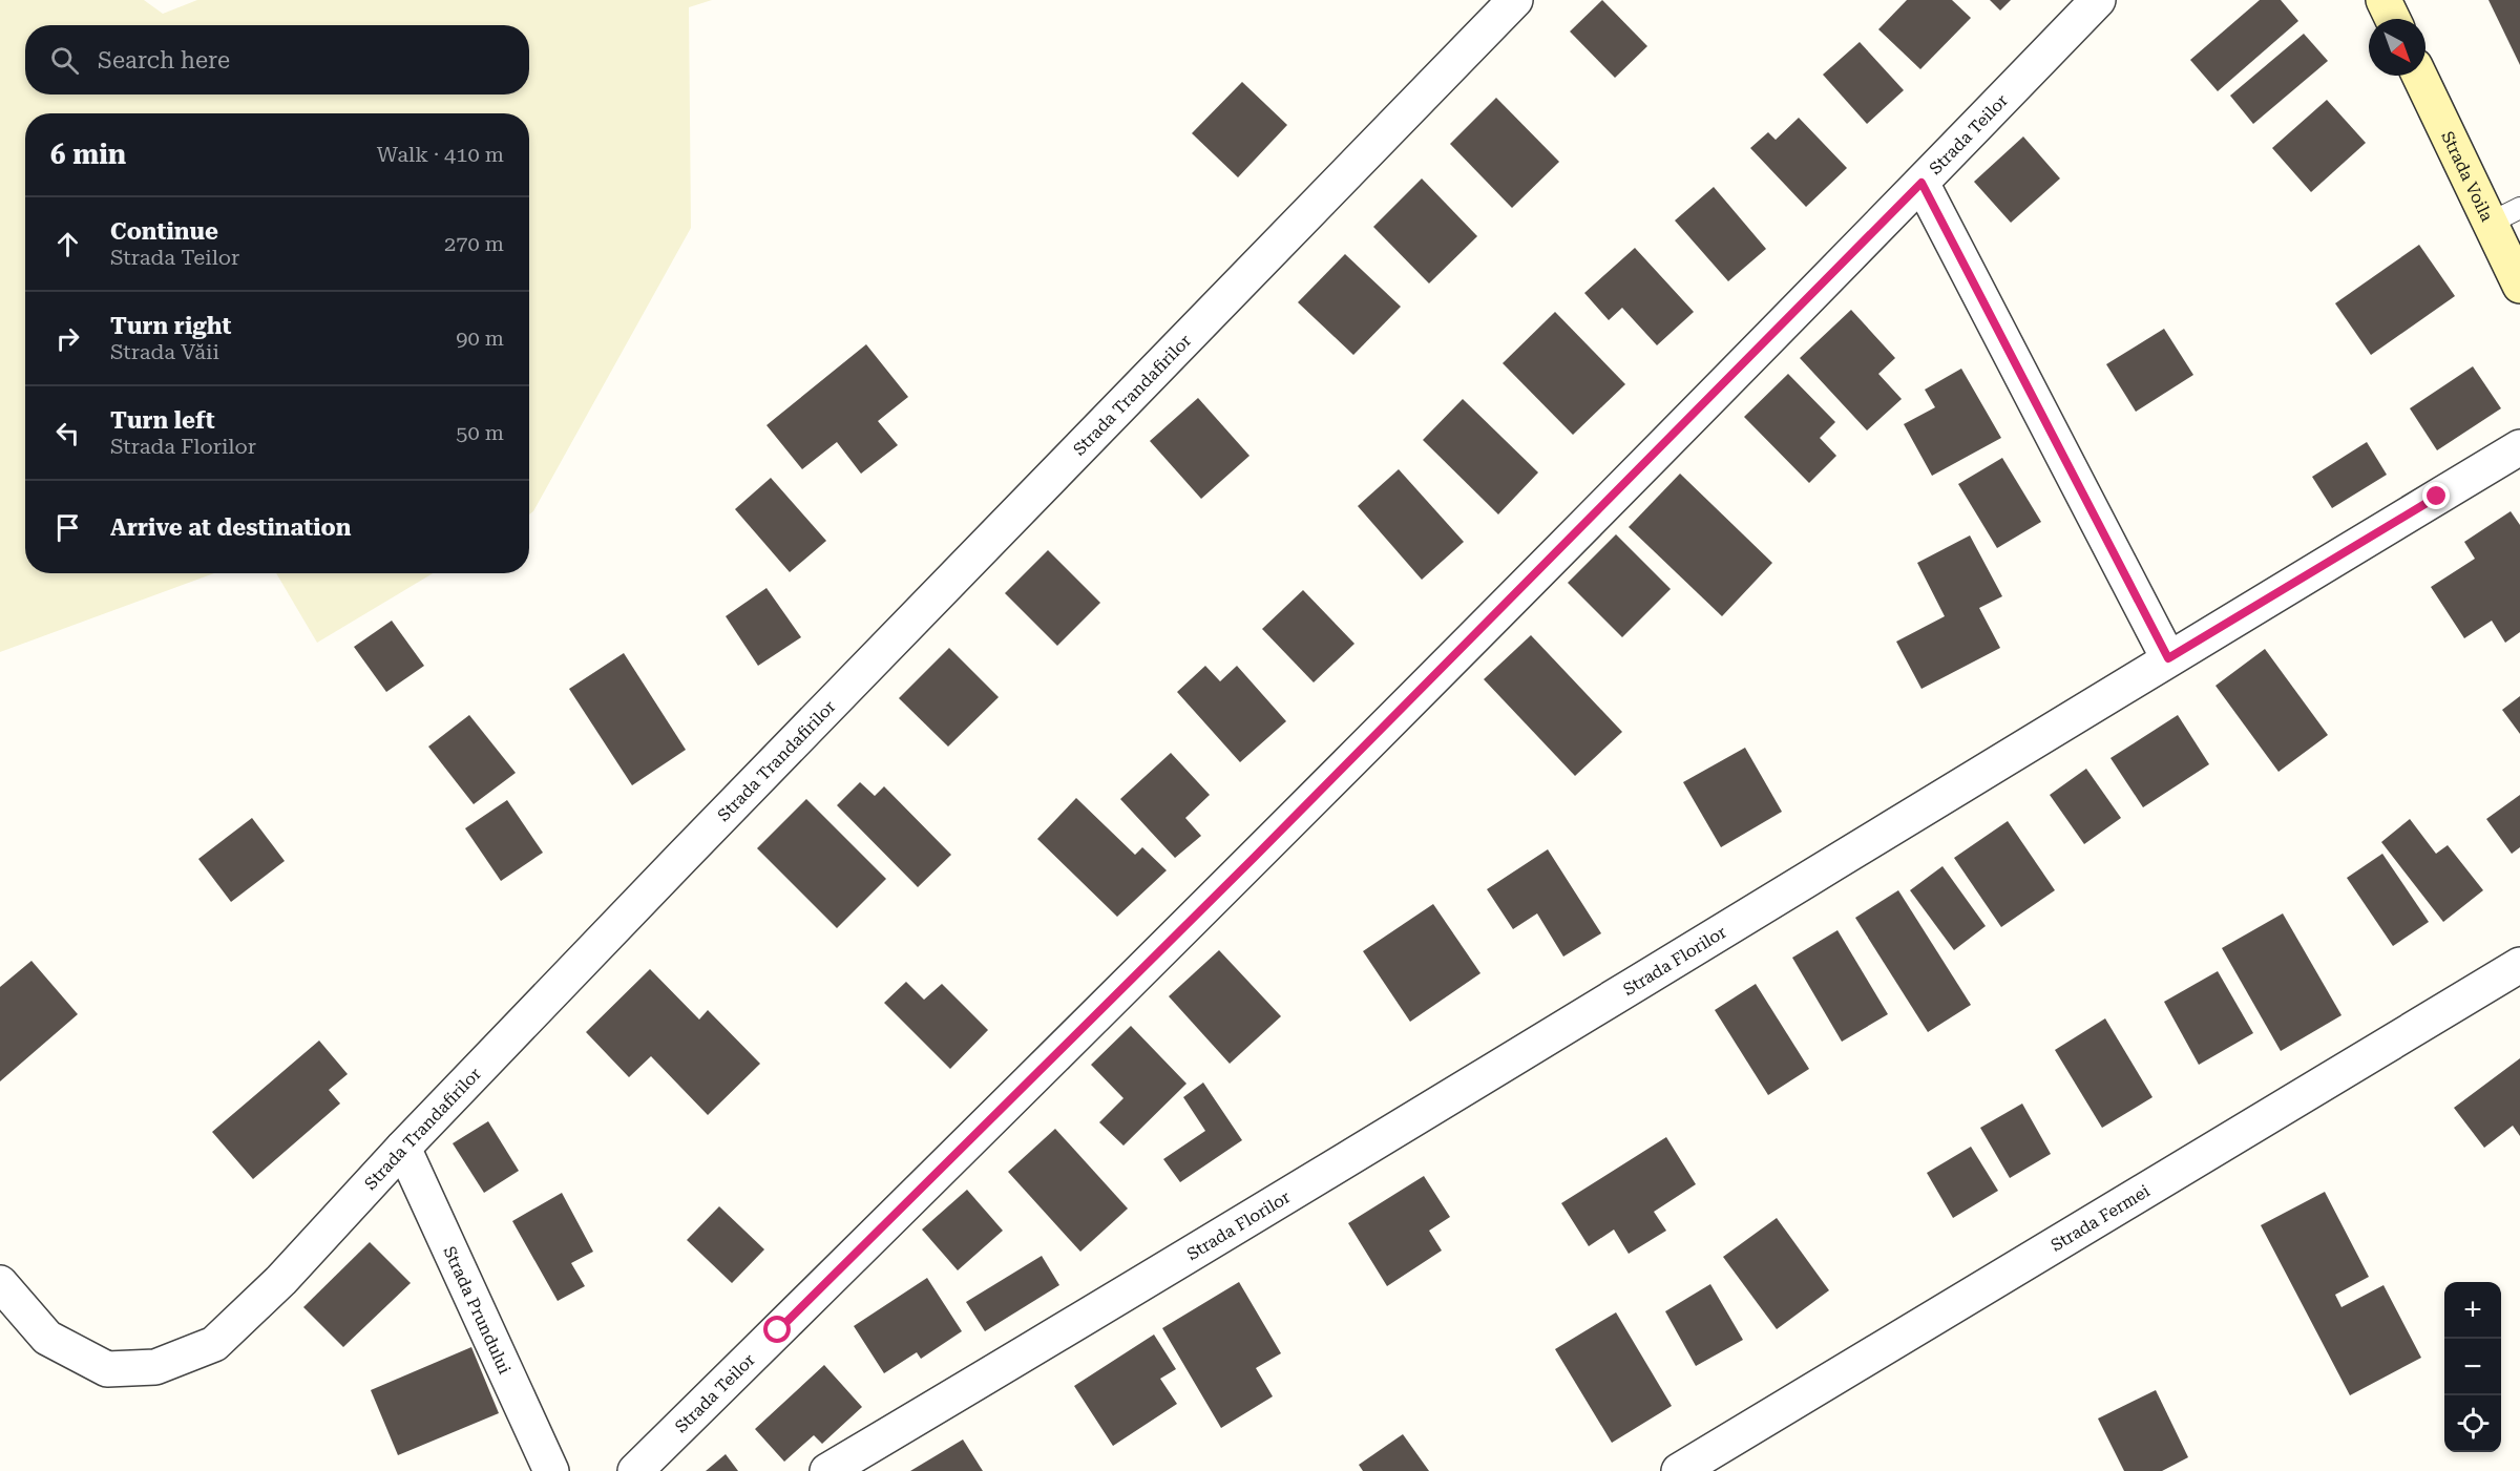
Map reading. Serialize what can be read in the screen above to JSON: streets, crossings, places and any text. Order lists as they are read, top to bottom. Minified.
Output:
{"streets":{"main road":["Strada Voila"],"street":["Strada Teilor","Strada Trandafirilor","Strada Florilor","Strada Fermei","Strada Prundului"]},"crossings":[["Strada Trandafirilor","Strada Prundului"]],"north":"bottom right","page":{"search":"Search here","heading":["6 min","Walk · 410 m"],"list":[["Continue","Strada Teilor","270 m"],["Turn right","Strada Văii","90 m"],["Turn left","Strada Florilor","50 m"],"Arrive at destination"],"map_buttons":["+","−"]}}
